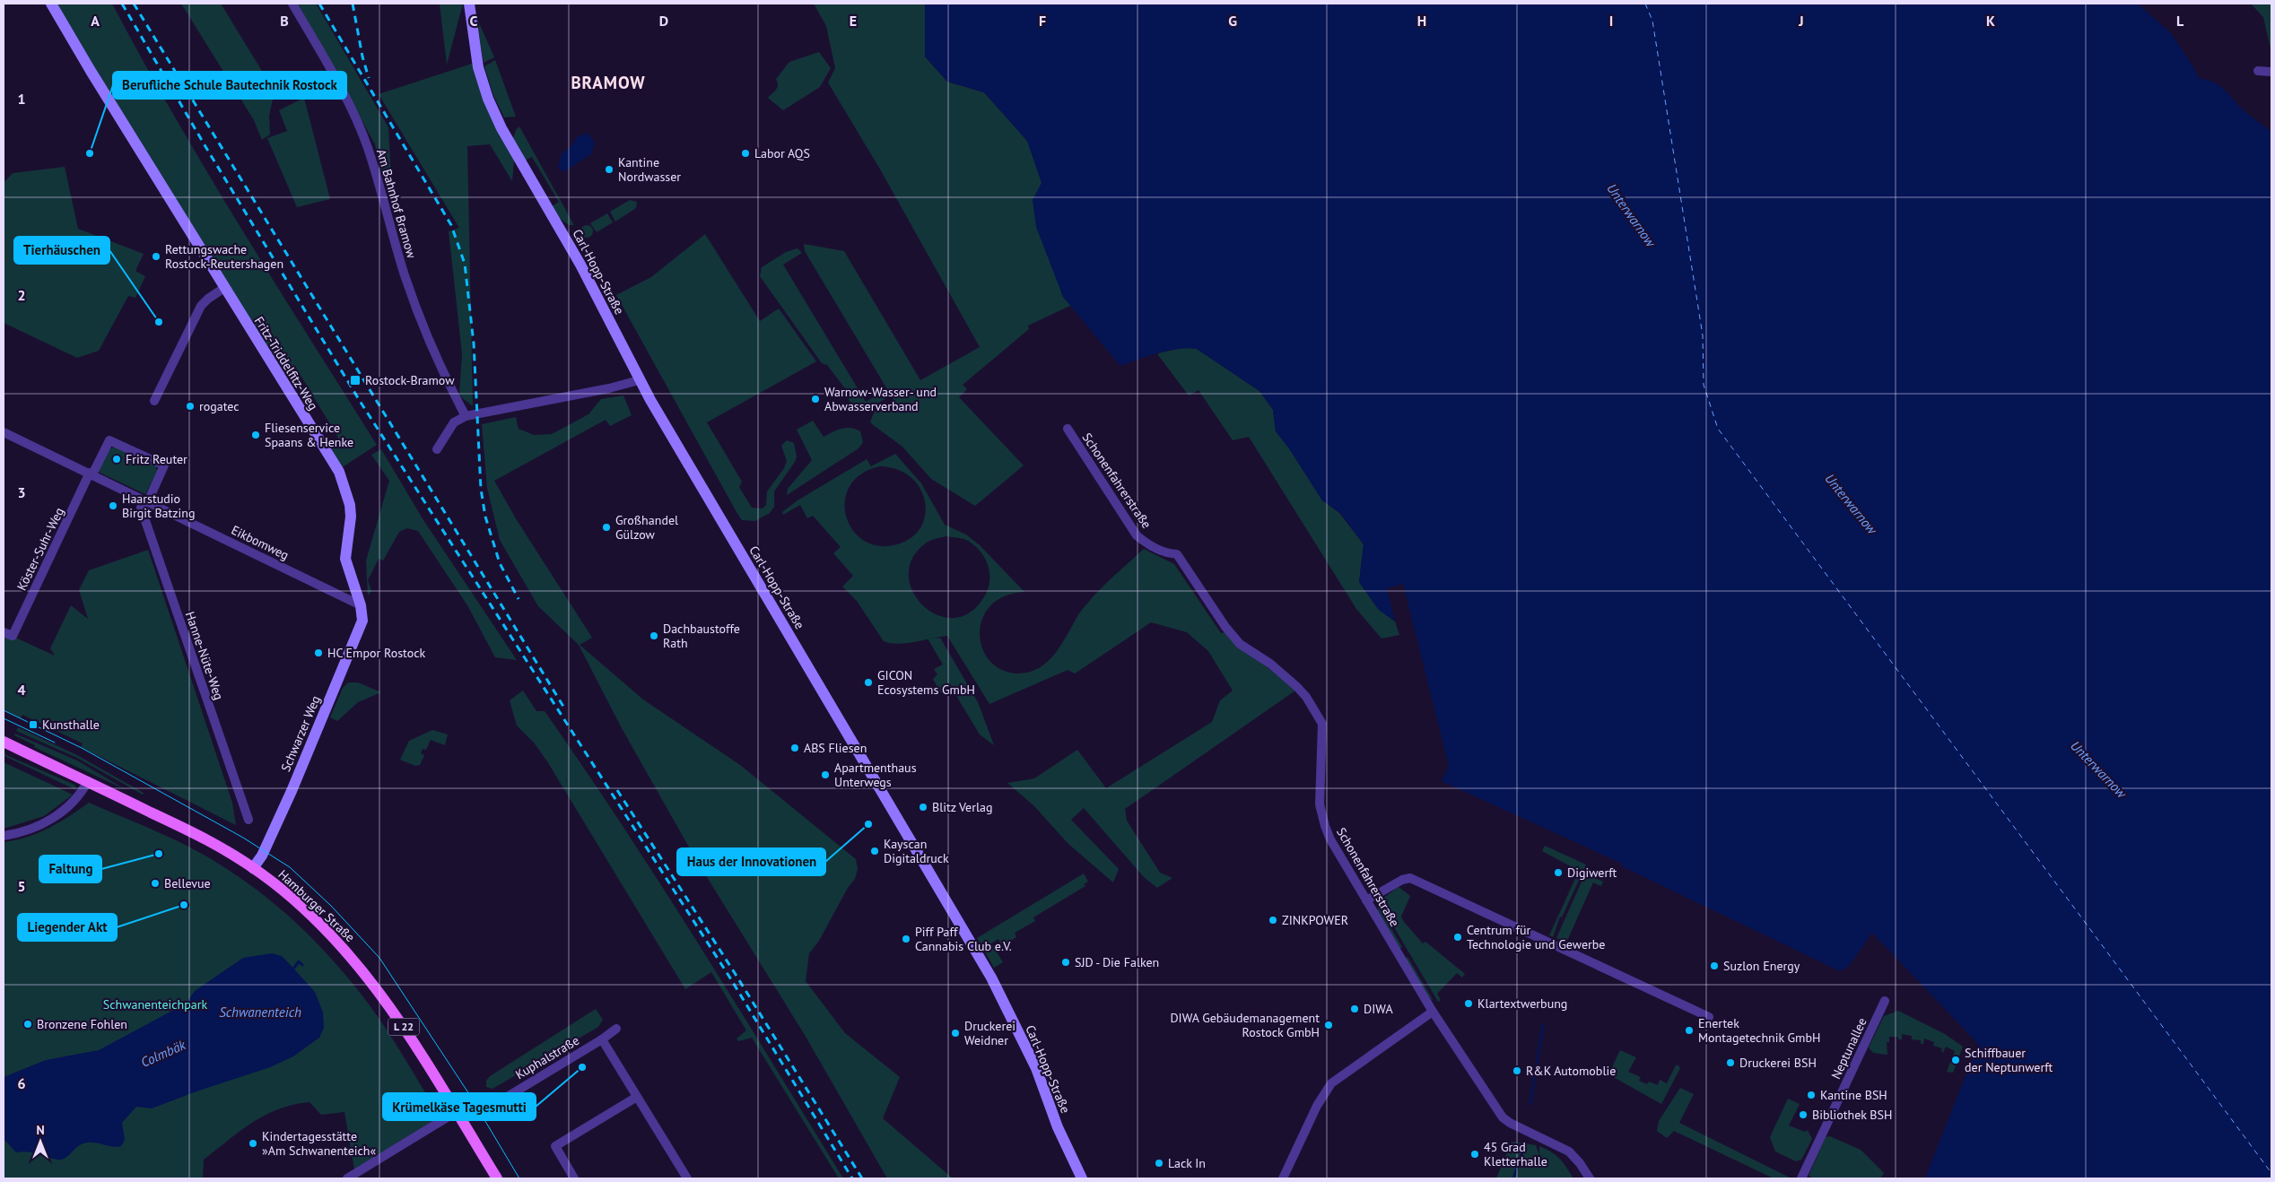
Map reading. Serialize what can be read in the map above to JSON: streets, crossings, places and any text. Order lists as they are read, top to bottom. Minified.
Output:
{"streets":{"main road":["Hamburger Straße","L 22"],"street":["Am Bahnhof Bramow","Carl-Hopp-Straße","Fritz-Triddelfitz-Weg","Schonenfahrerstraße","Eikbomweg","Köster-Suhr-Weg","Hanne-Nüte-Weg","Schwarzer Weg","Neptunallee","Kuphalstraße"]},"crossings":[["Fritz-Triddelfitz-Weg","Eikbomweg"],["Fritz-Triddelfitz-Weg","Schwarzer Weg"],["Eikbomweg","Köster-Suhr-Weg"],["Eikbomweg","Hanne-Nüte-Weg"],["Eikbomweg","Schwarzer Weg"],["Schwarzer Weg","Hamburger Straße"]],"districts":["BRAMOW"],"water":["Unterwarnow","Schwanenteich","Colmbäk"],"parks":["Schwanenteichpark"],"places":{"other":["Berufliche Schule Bautechnik Rostock","Labor AQS","Kantine Nordwasser","Rettungswache Rostock-Reutershagen","Tierhäuschen","Warnow-Wasser- und Abwasserverband","rogatec","Fliesenservice Spaans & Henke","Fritz Reuter","Haarstudio Birgit Batzing","Großhandel Gülzow","Dachbaustoffe Rath","HC Empor Rostock","GICON Ecosystems GmbH","ABS Fliesen","Apartmenthaus Unterwegs","Blitz Verlag","Haus der Innovationen","Kayscan Digitaldruck","Faltung","Digiwerft","Bellevue","Liegender Akt","ZINKPOWER","Centrum für Technologie und Gewerbe","Piff Paff Cannabis Club e.V.","SJD - Die Falken","Suzlon Energy","Klartextwerbung","DIWA","Bronzene Fohlen","DIWA Gebäudemanagement Rostock GmbH","Enertek Montagetechnik GmbH","Druckerei Weidner","Schiffbauer der Neptunwerft","Druckerei BSH","Krümelkäse Tagesmutti","R&K Automoblie","Kantine BSH","Bibliothek BSH","Kindertagesstätte »Am Schwanenteich«","45 Grad Kletterhalle","Lack In"],"transit":["Rostock-Bramow","Kunsthalle"]},"north":"top","grid":{"columns":["A","B","C","D","E","F","G","H","I","J","K","L"],"rows":["1","2","3","4","5","6"]}}
